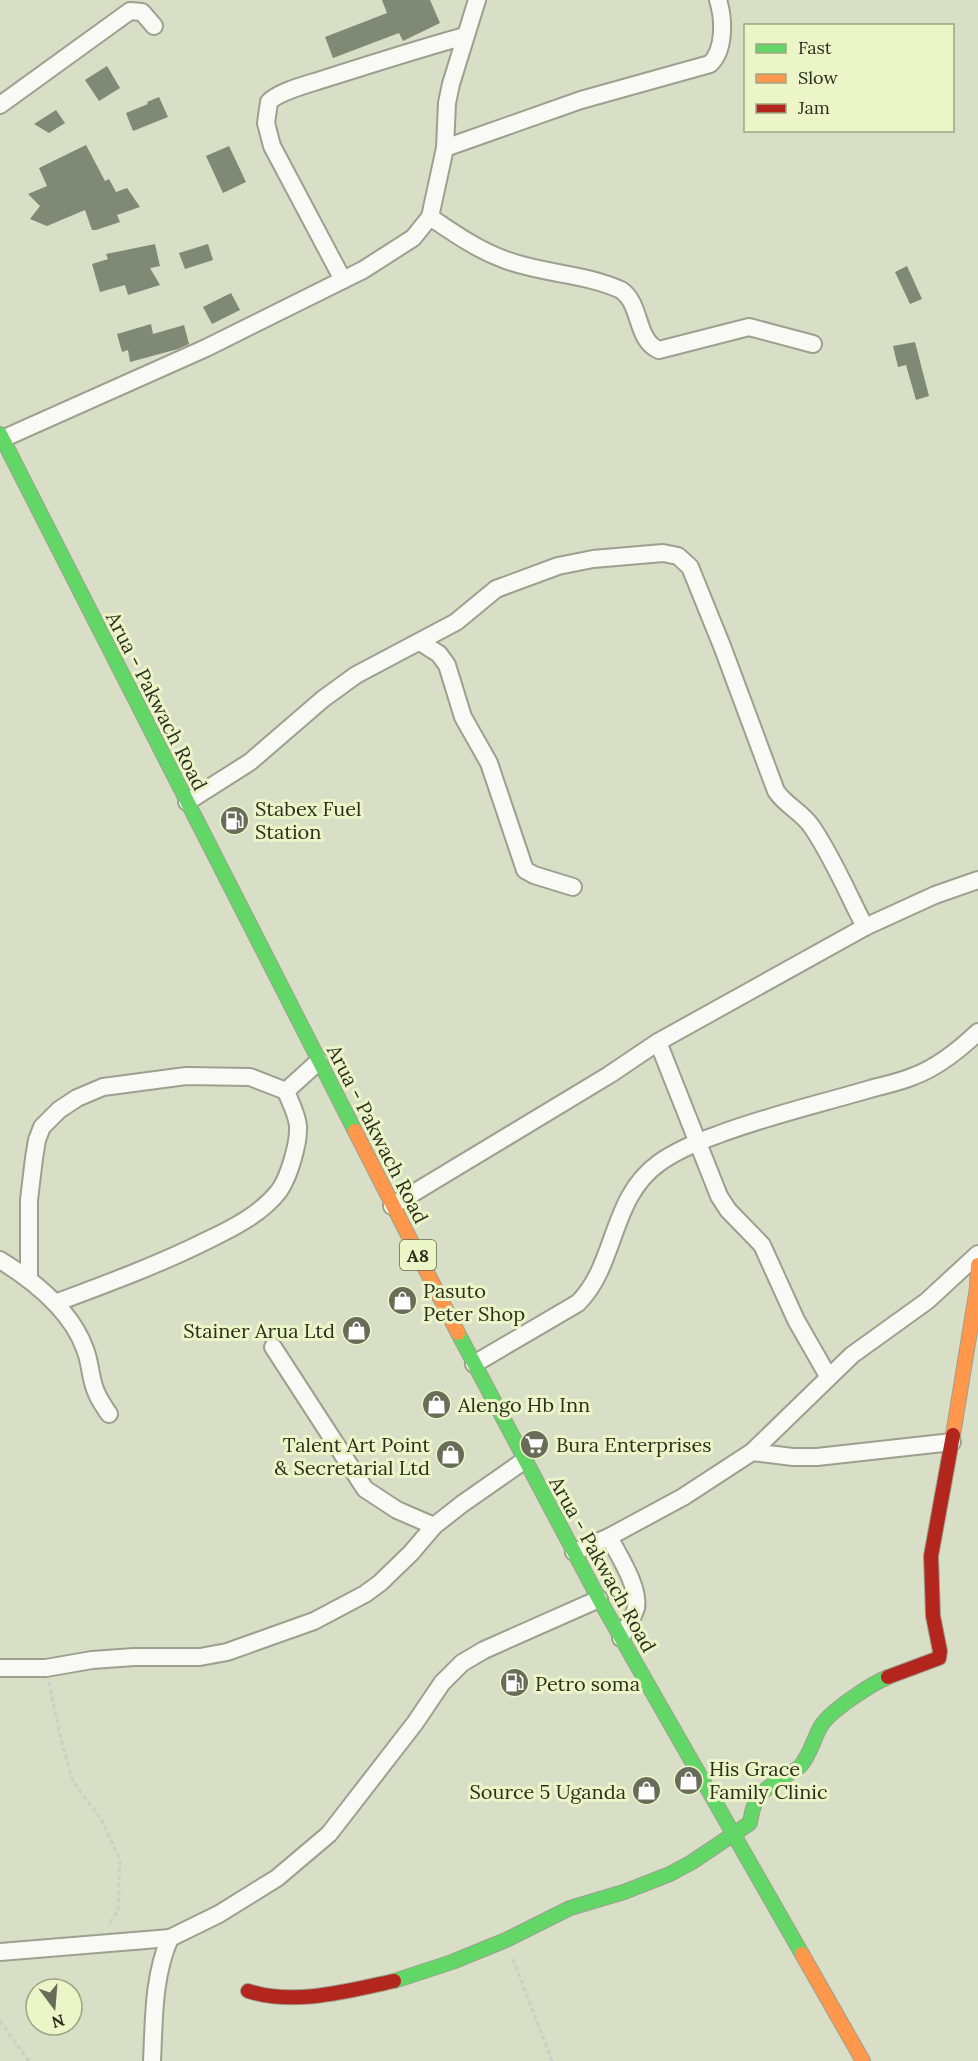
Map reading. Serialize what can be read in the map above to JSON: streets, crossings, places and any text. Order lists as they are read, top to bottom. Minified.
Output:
{"streets":{"main road":["Arua - Pakwach Road","A8"]},"places":{"fuel station":["Stabex Fuel Station","Petro soma"],"shop":["Pasuto Peter Shop","Stainer Arua Ltd","Alengo Hb Inn","Talent Art Point & Secretarial Ltd","His Grace Family Clinic","Source 5 Uganda"],"supermarket":["Bura Enterprises"]},"legend":["Fast","Slow","Jam"],"north":"bottom"}
